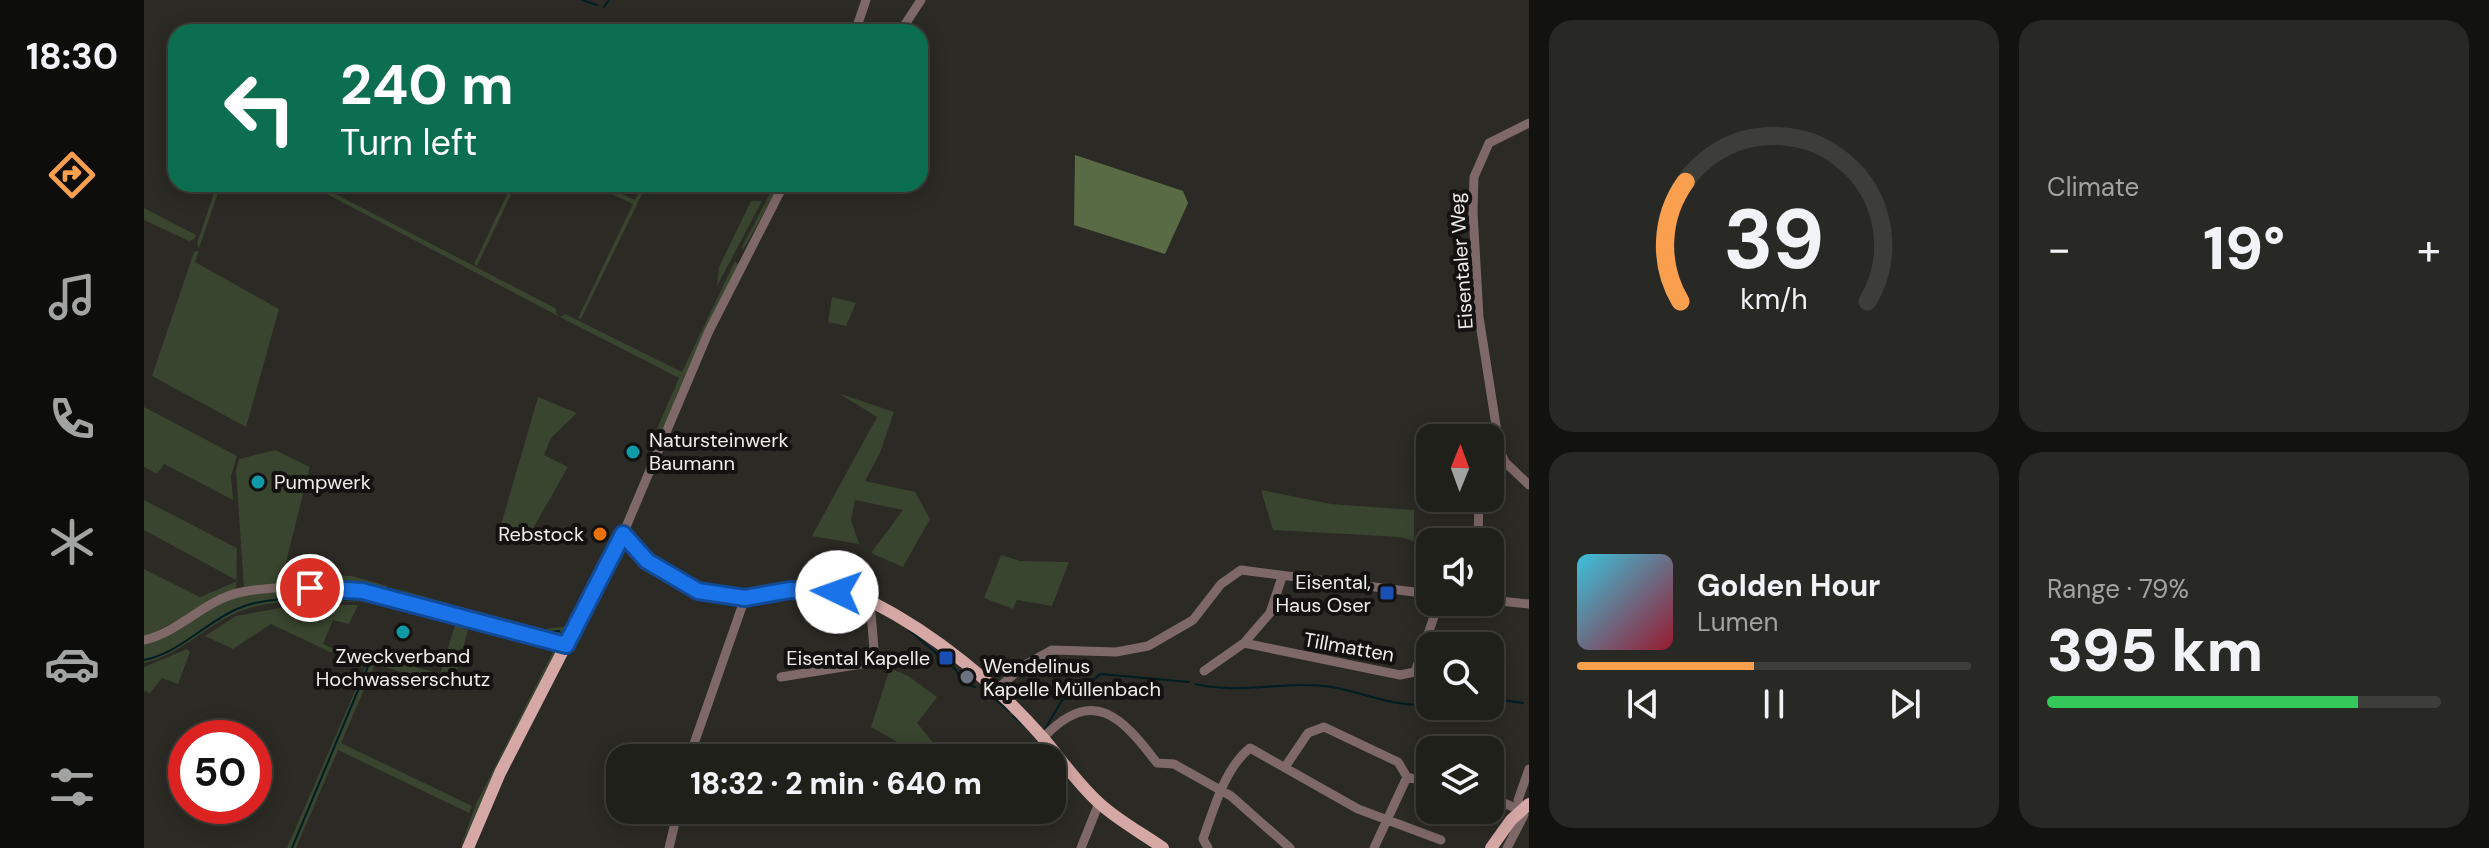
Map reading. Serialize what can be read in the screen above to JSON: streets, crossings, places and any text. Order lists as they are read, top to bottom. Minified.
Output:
{"streets":{"street":["Eisentaler Weg","Tillmatten"]},"places":{"other":["Natursteinwerk Baumann","Pumpwerk","Rebstock","Zweckverband Hochwasserschutz","Wendelinus Kapelle Müllenbach"],"transit":["Eisental, Haus Oser","Eisental Kapelle"]},"north":"top","page":{"tabs":"18:30","tile":["Climate",["Range · 79%","395 km"]],"turn":["240 m","Turn left"],"heat":["−","19°","+"],"song":["Golden Hour","Lumen"],"limit":"50","trip":"18:32 · 2 min · 640 m","gauge":["39","km/h"]}}
